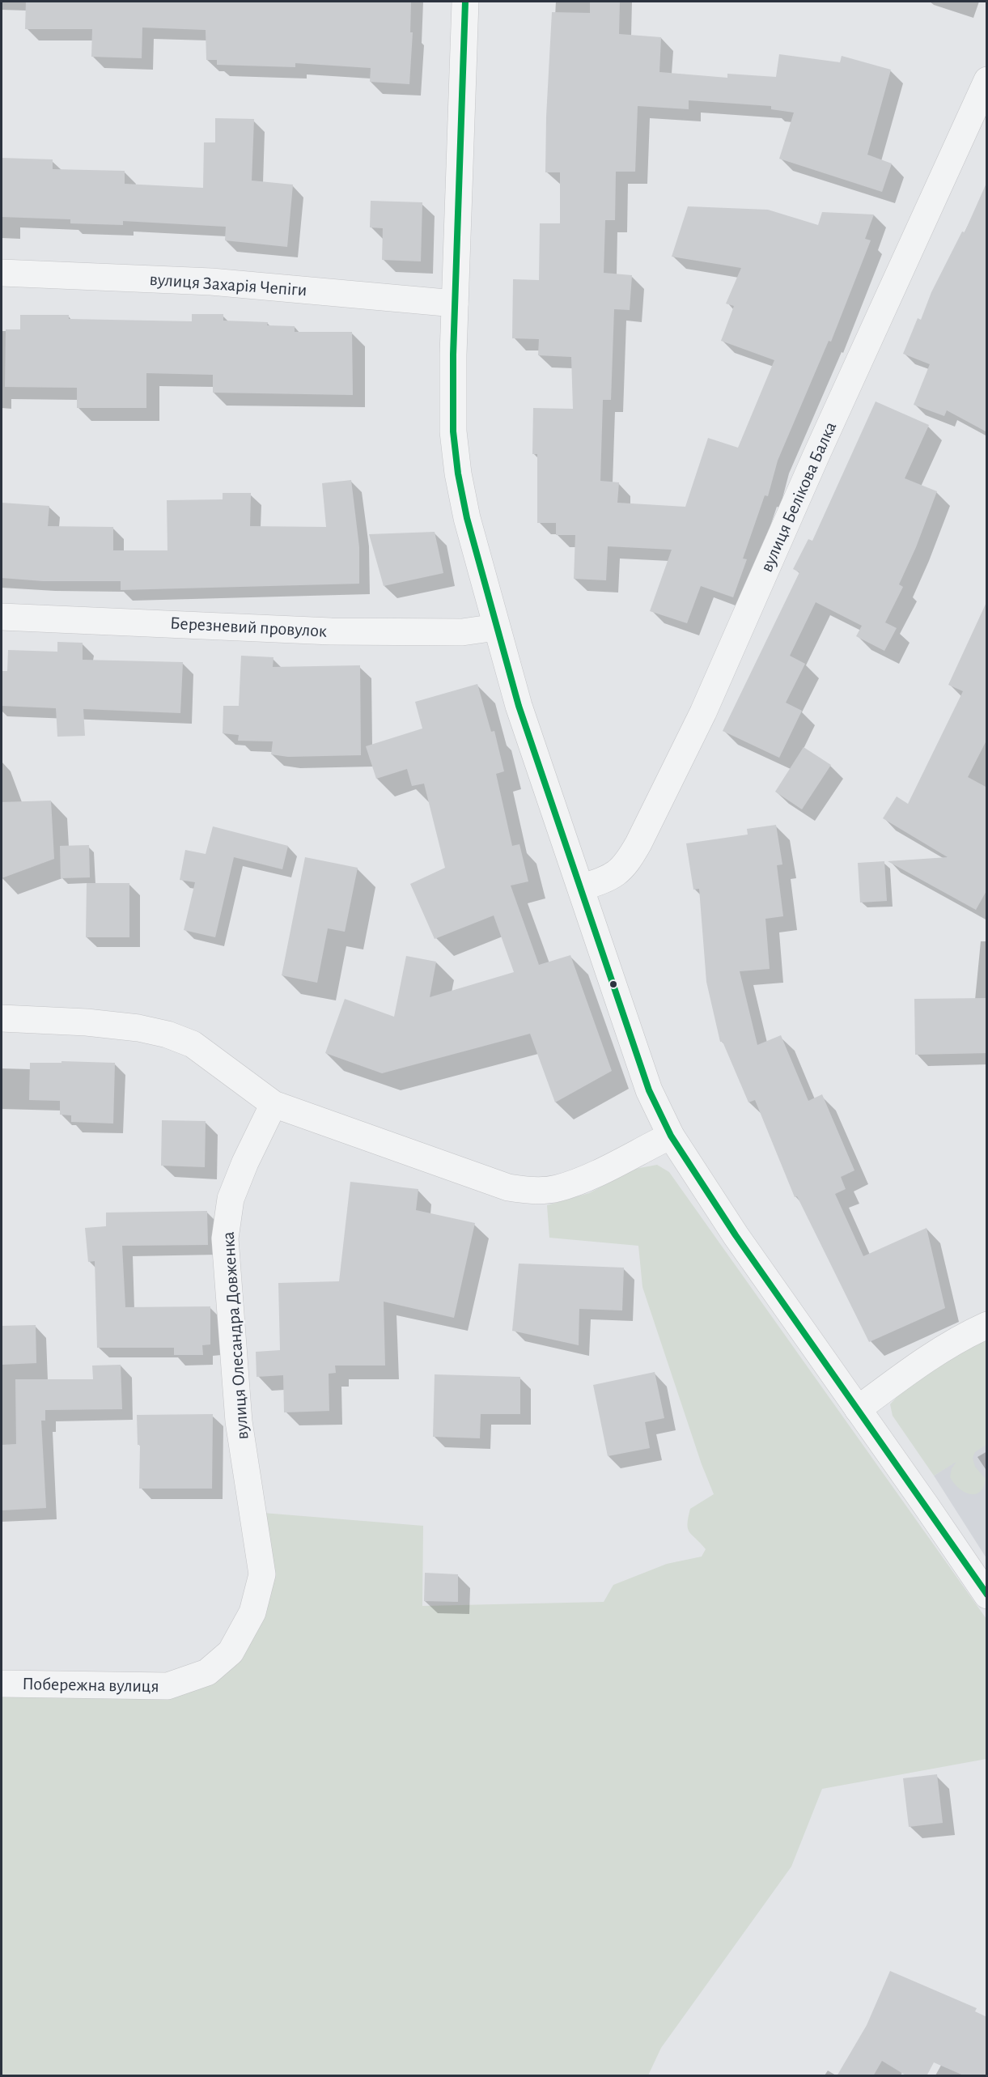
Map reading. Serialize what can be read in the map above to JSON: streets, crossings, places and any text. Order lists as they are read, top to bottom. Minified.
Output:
{"streets":{"street":["вулиця Захарія Чепіги","вулиця Белікова Балка","Березневий провулок","вулиця Олесандра Довженка","Побережна вулиця"]},"crossings":[["вулиця Олесандра Довженка","Побережна вулиця"]]}
